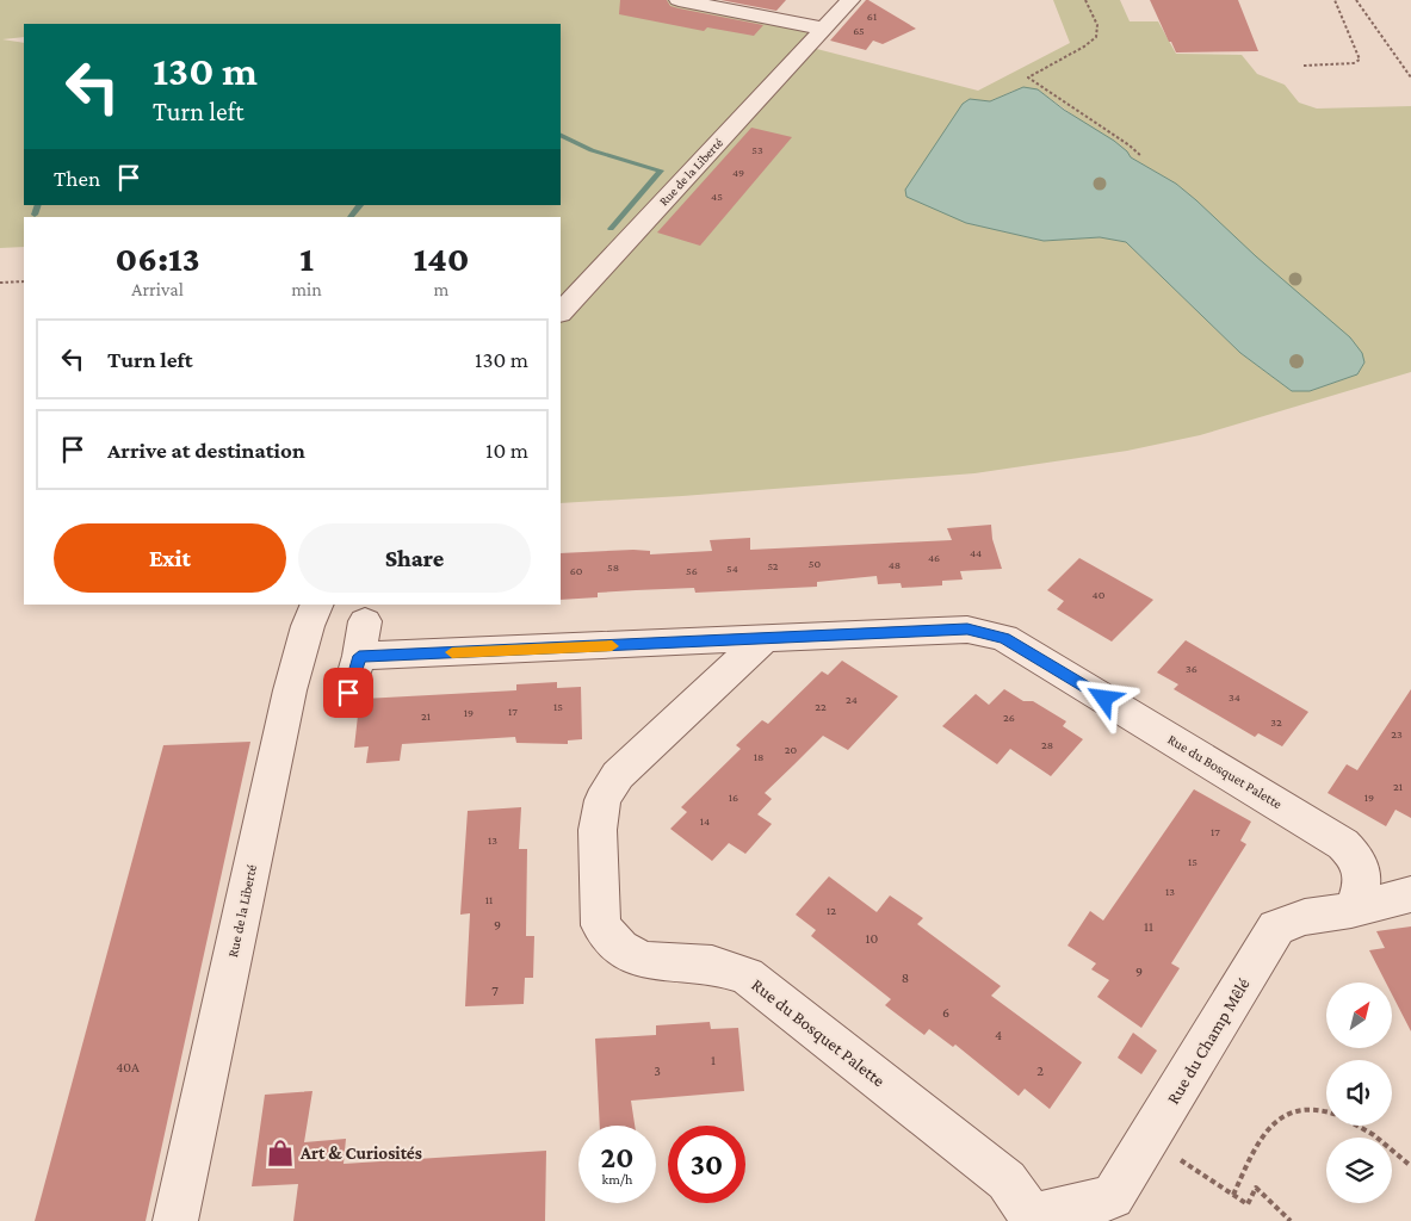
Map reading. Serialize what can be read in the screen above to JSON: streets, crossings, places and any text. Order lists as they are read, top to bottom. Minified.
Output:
{"streets":{"street":["Rue de la Liberté","Rue du Bosquet Palette","Rue du Champ Mêlé"]},"crossings":[["Rue du Bosquet Palette","Rue du Champ Mêlé"]],"places":{"shop":["Art & Curiosités"]},"house_numbers":["61","65","53","49","45","44","46","50","48","52","58","54","60","56","40","36","34","24","15","22","17","19","21","26","32","23","28","20","18","21","16","19","14","17","13","15","13","11","12","9","11","10","9","8","7","6","4","1","40A","3","2"],"north":"top right","page":{"turn":["130 m","Turn left"],"then":"Then","eta":["06:13","Arrival","1","min","140","m"],"list":[{"name":"Turn left","value":"130 m"},{"name":"Arrive at destination","value":"10 m"}],"buttons":["Exit","Share"],"speed":"20 km/h","limit":"30"}}
